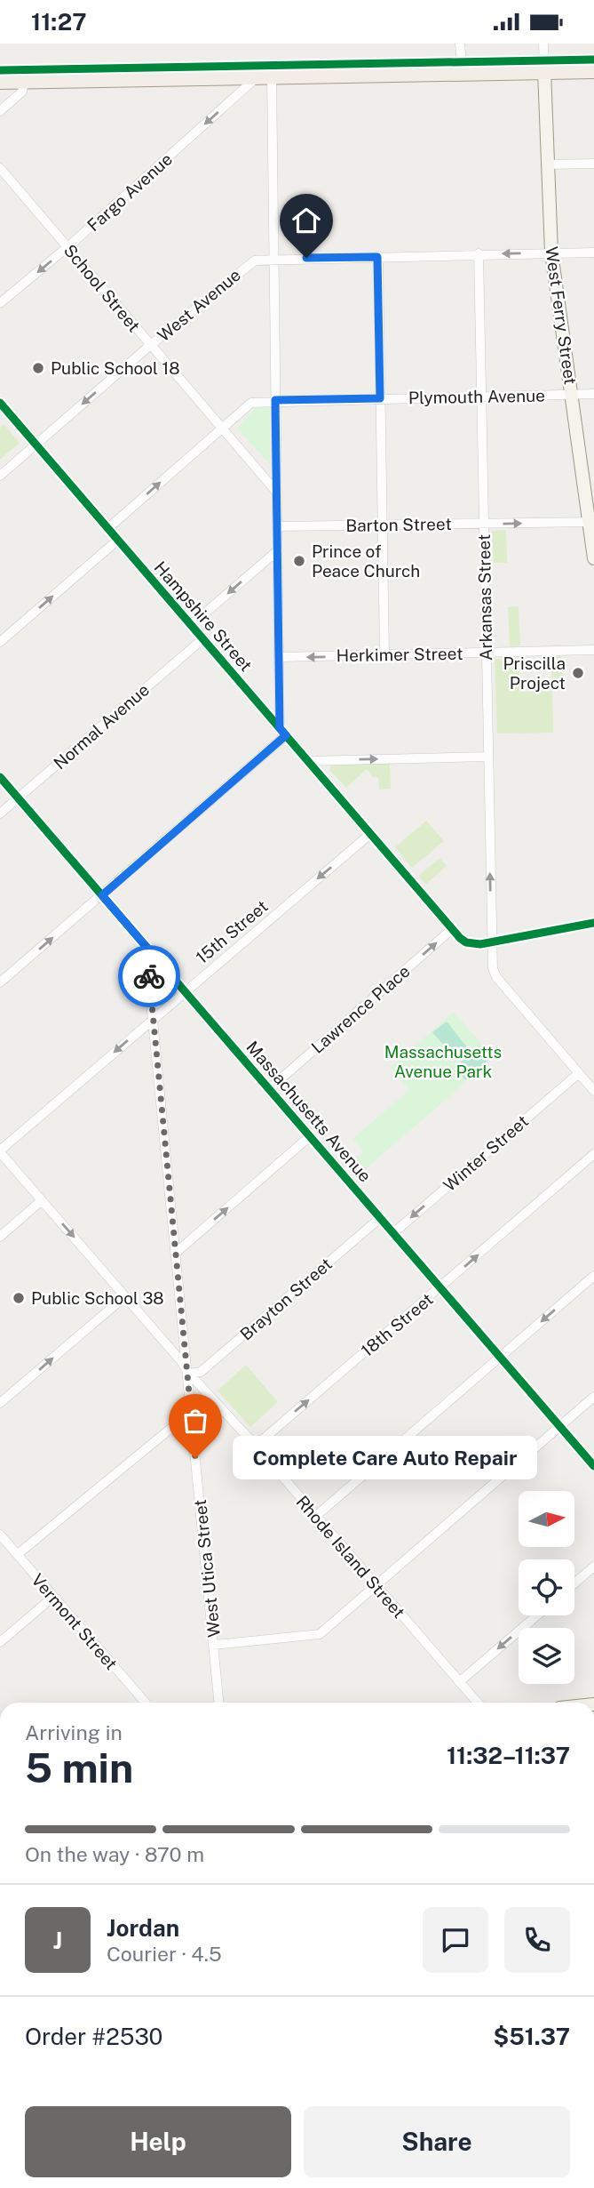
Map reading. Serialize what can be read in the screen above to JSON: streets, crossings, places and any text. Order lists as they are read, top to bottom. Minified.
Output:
{"streets":{"street":["Fargo Avenue","School Street","West Avenue","West Ferry Street","Plymouth Avenue","Barton Street","Arkansas Street","Hampshire Street","Herkimer Street","Normal Avenue","15th Street","Lawrence Place","Massachusetts Avenue","Winter Street","Brayton Street","18th Street","Rhode Island Street","West Utica Street","Vermont Street"]},"crossings":[["Fargo Avenue","School Street"],["School Street","West Avenue"],["School Street","Plymouth Avenue"],["West Avenue","West Ferry Street"],["West Avenue","Arkansas Street"],["West Avenue","Hampshire Street"],["West Ferry Street","Plymouth Avenue"],["West Ferry Street","Barton Street"],["Plymouth Avenue","Arkansas Street"],["Plymouth Avenue","Hampshire Street"],["Barton Street","Arkansas Street"],["Arkansas Street","Hampshire Street"],["Arkansas Street","Herkimer Street"],["Hampshire Street","Normal Avenue"],["Hampshire Street","15th Street"],["Hampshire Street","Lawrence Place"],["Normal Avenue","Massachusetts Avenue"],["15th Street","Massachusetts Avenue"],["15th Street","Rhode Island Street"],["15th Street","West Utica Street"],["Lawrence Place","Massachusetts Avenue"],["Massachusetts Avenue","Winter Street"],["Massachusetts Avenue","Brayton Street"],["Massachusetts Avenue","18th Street"],["Massachusetts Avenue","West Utica Street"],["Brayton Street","Rhode Island Street"],["Brayton Street","West Utica Street"],["18th Street","Rhode Island Street"],["Rhode Island Street","West Utica Street"]],"one_way":["Fargo Avenue","15th Street","Lawrence Place","Winter Street","18th Street"],"parks":["Massachusetts Avenue Park"],"places":["Public School 18","Prince of Peace Church","Priscilla Project","Public School 38","Complete Care Auto Repair"],"north":"right","page":{"status":"11:27","bubble":"Complete Care Auto Repair","heading":["5 min","Arriving in","11:32–11:37"],"panel":["Jordan","Courier · 4.5","Order #2530","$51.37"],"bar":"On the way · 870 m","round":"J","buttons":["Help","Share"]}}
